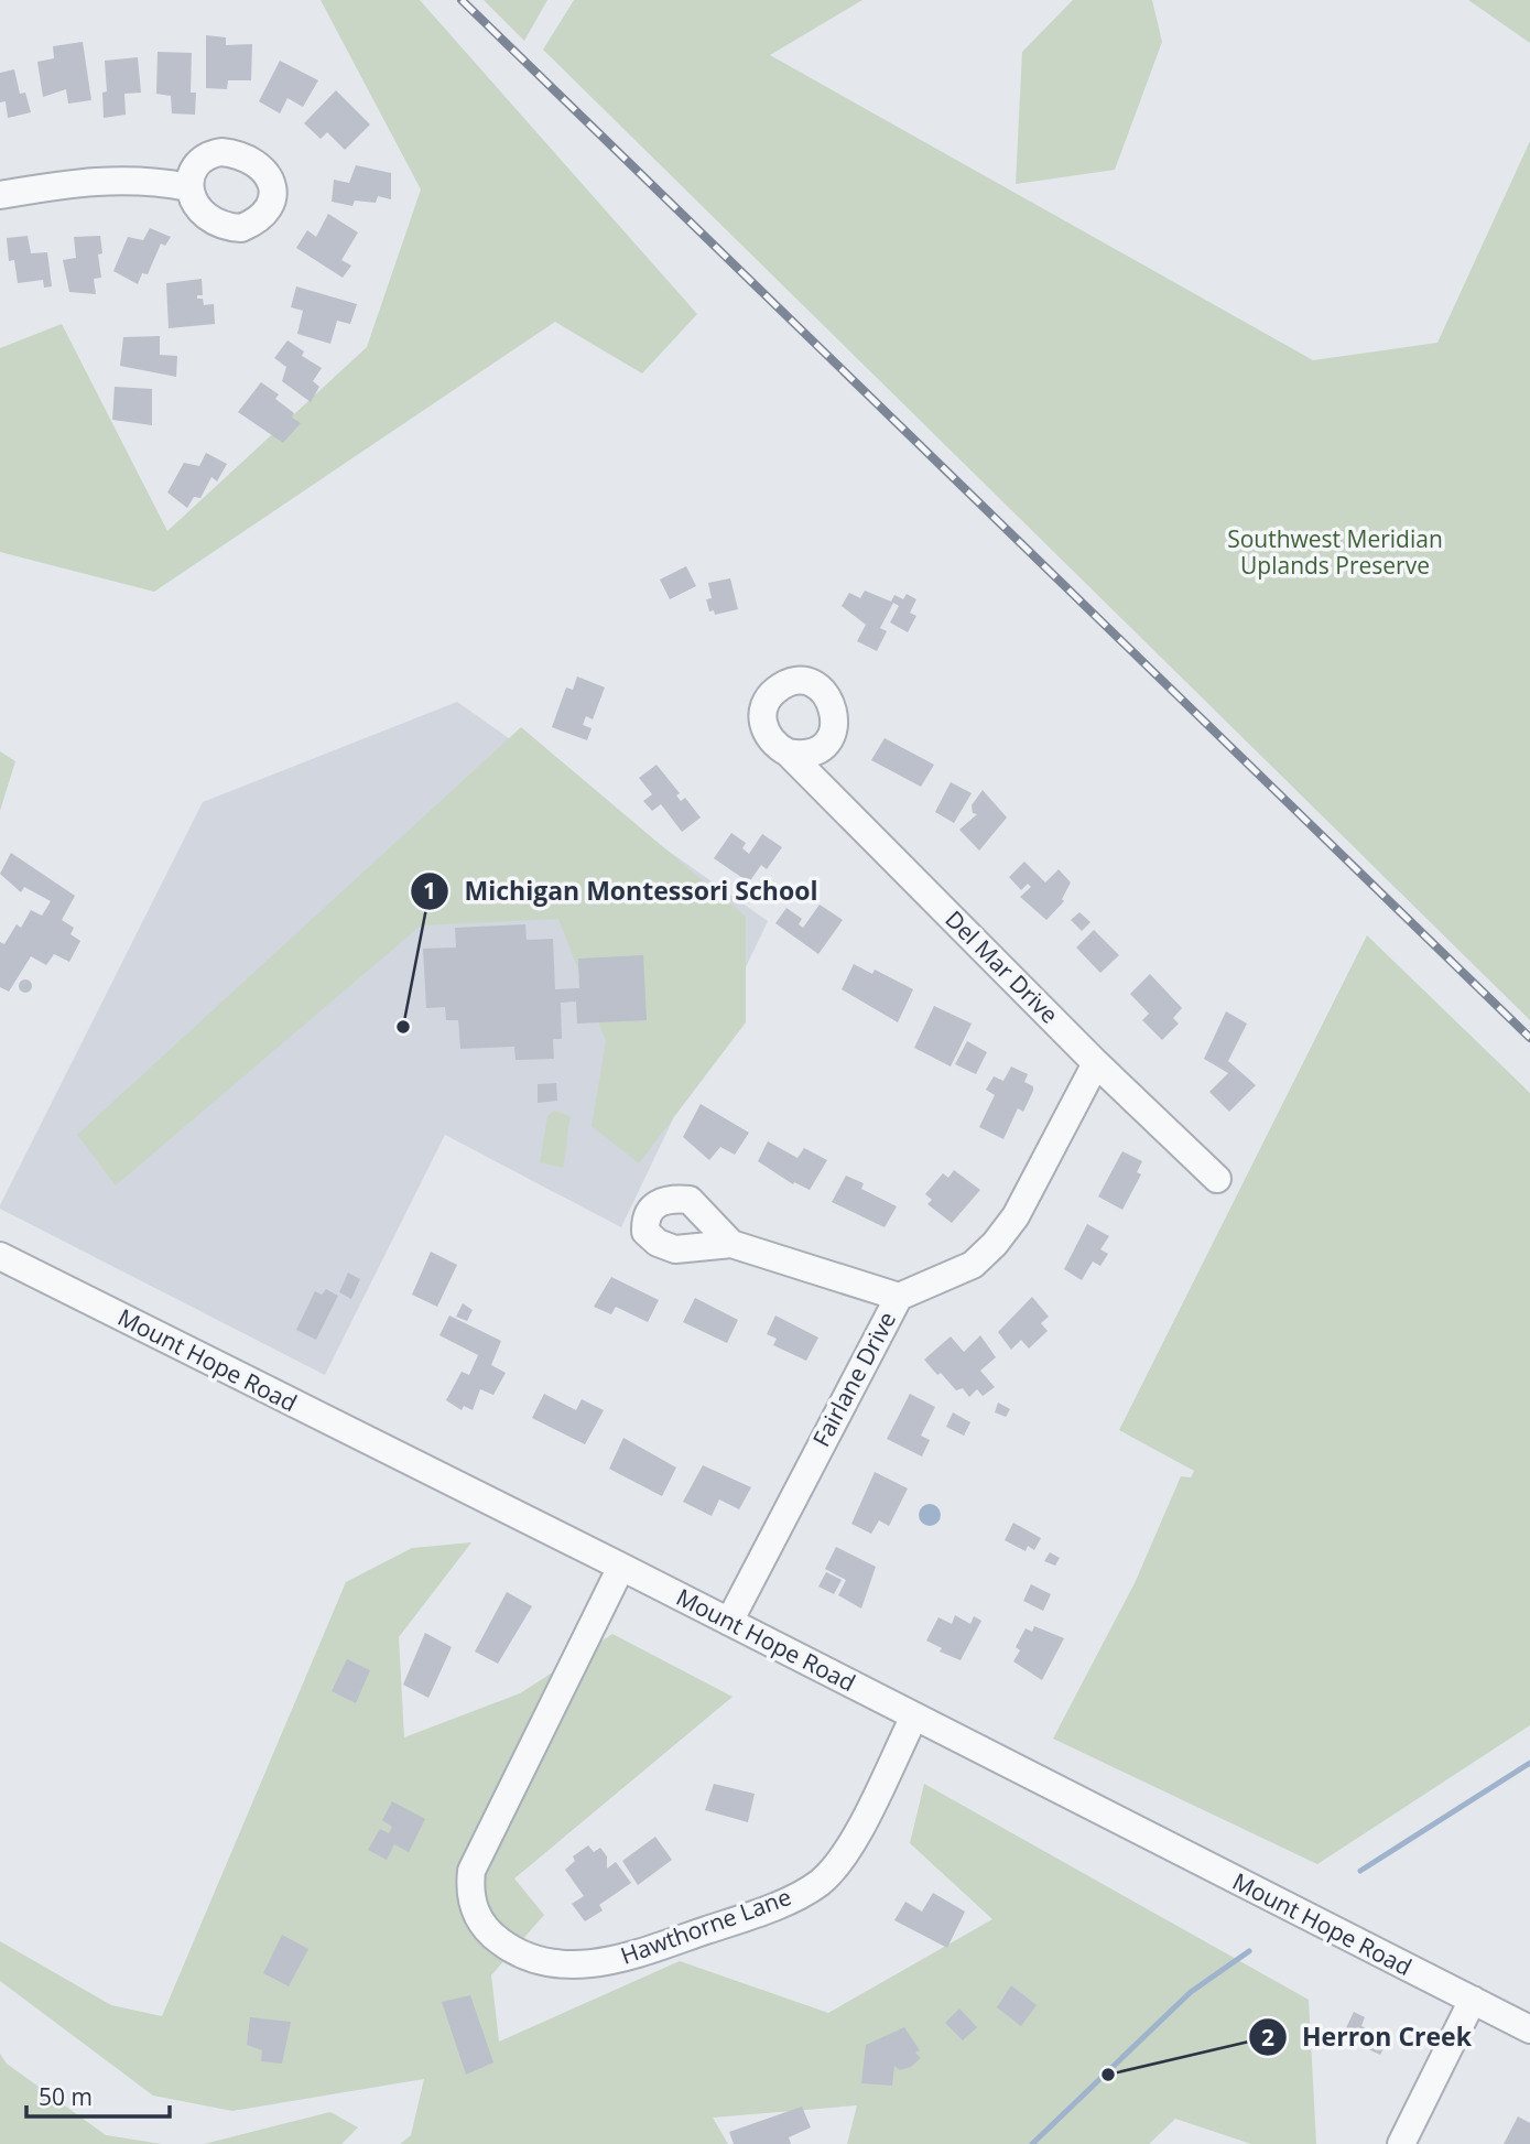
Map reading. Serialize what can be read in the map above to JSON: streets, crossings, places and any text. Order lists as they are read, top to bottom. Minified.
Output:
{"streets":{"street":["Del Mar Drive","Mount Hope Road","Fairlane Drive","Hawthorne Lane"]},"crossings":[["Del Mar Drive","Fairlane Drive"],["Mount Hope Road","Fairlane Drive"],["Mount Hope Road","Hawthorne Lane"]],"parks":["Southwest Meridian Uplands Preserve"],"places":["Michigan Montessori School","Herron Creek"],"scale_bar":"50 m"}
